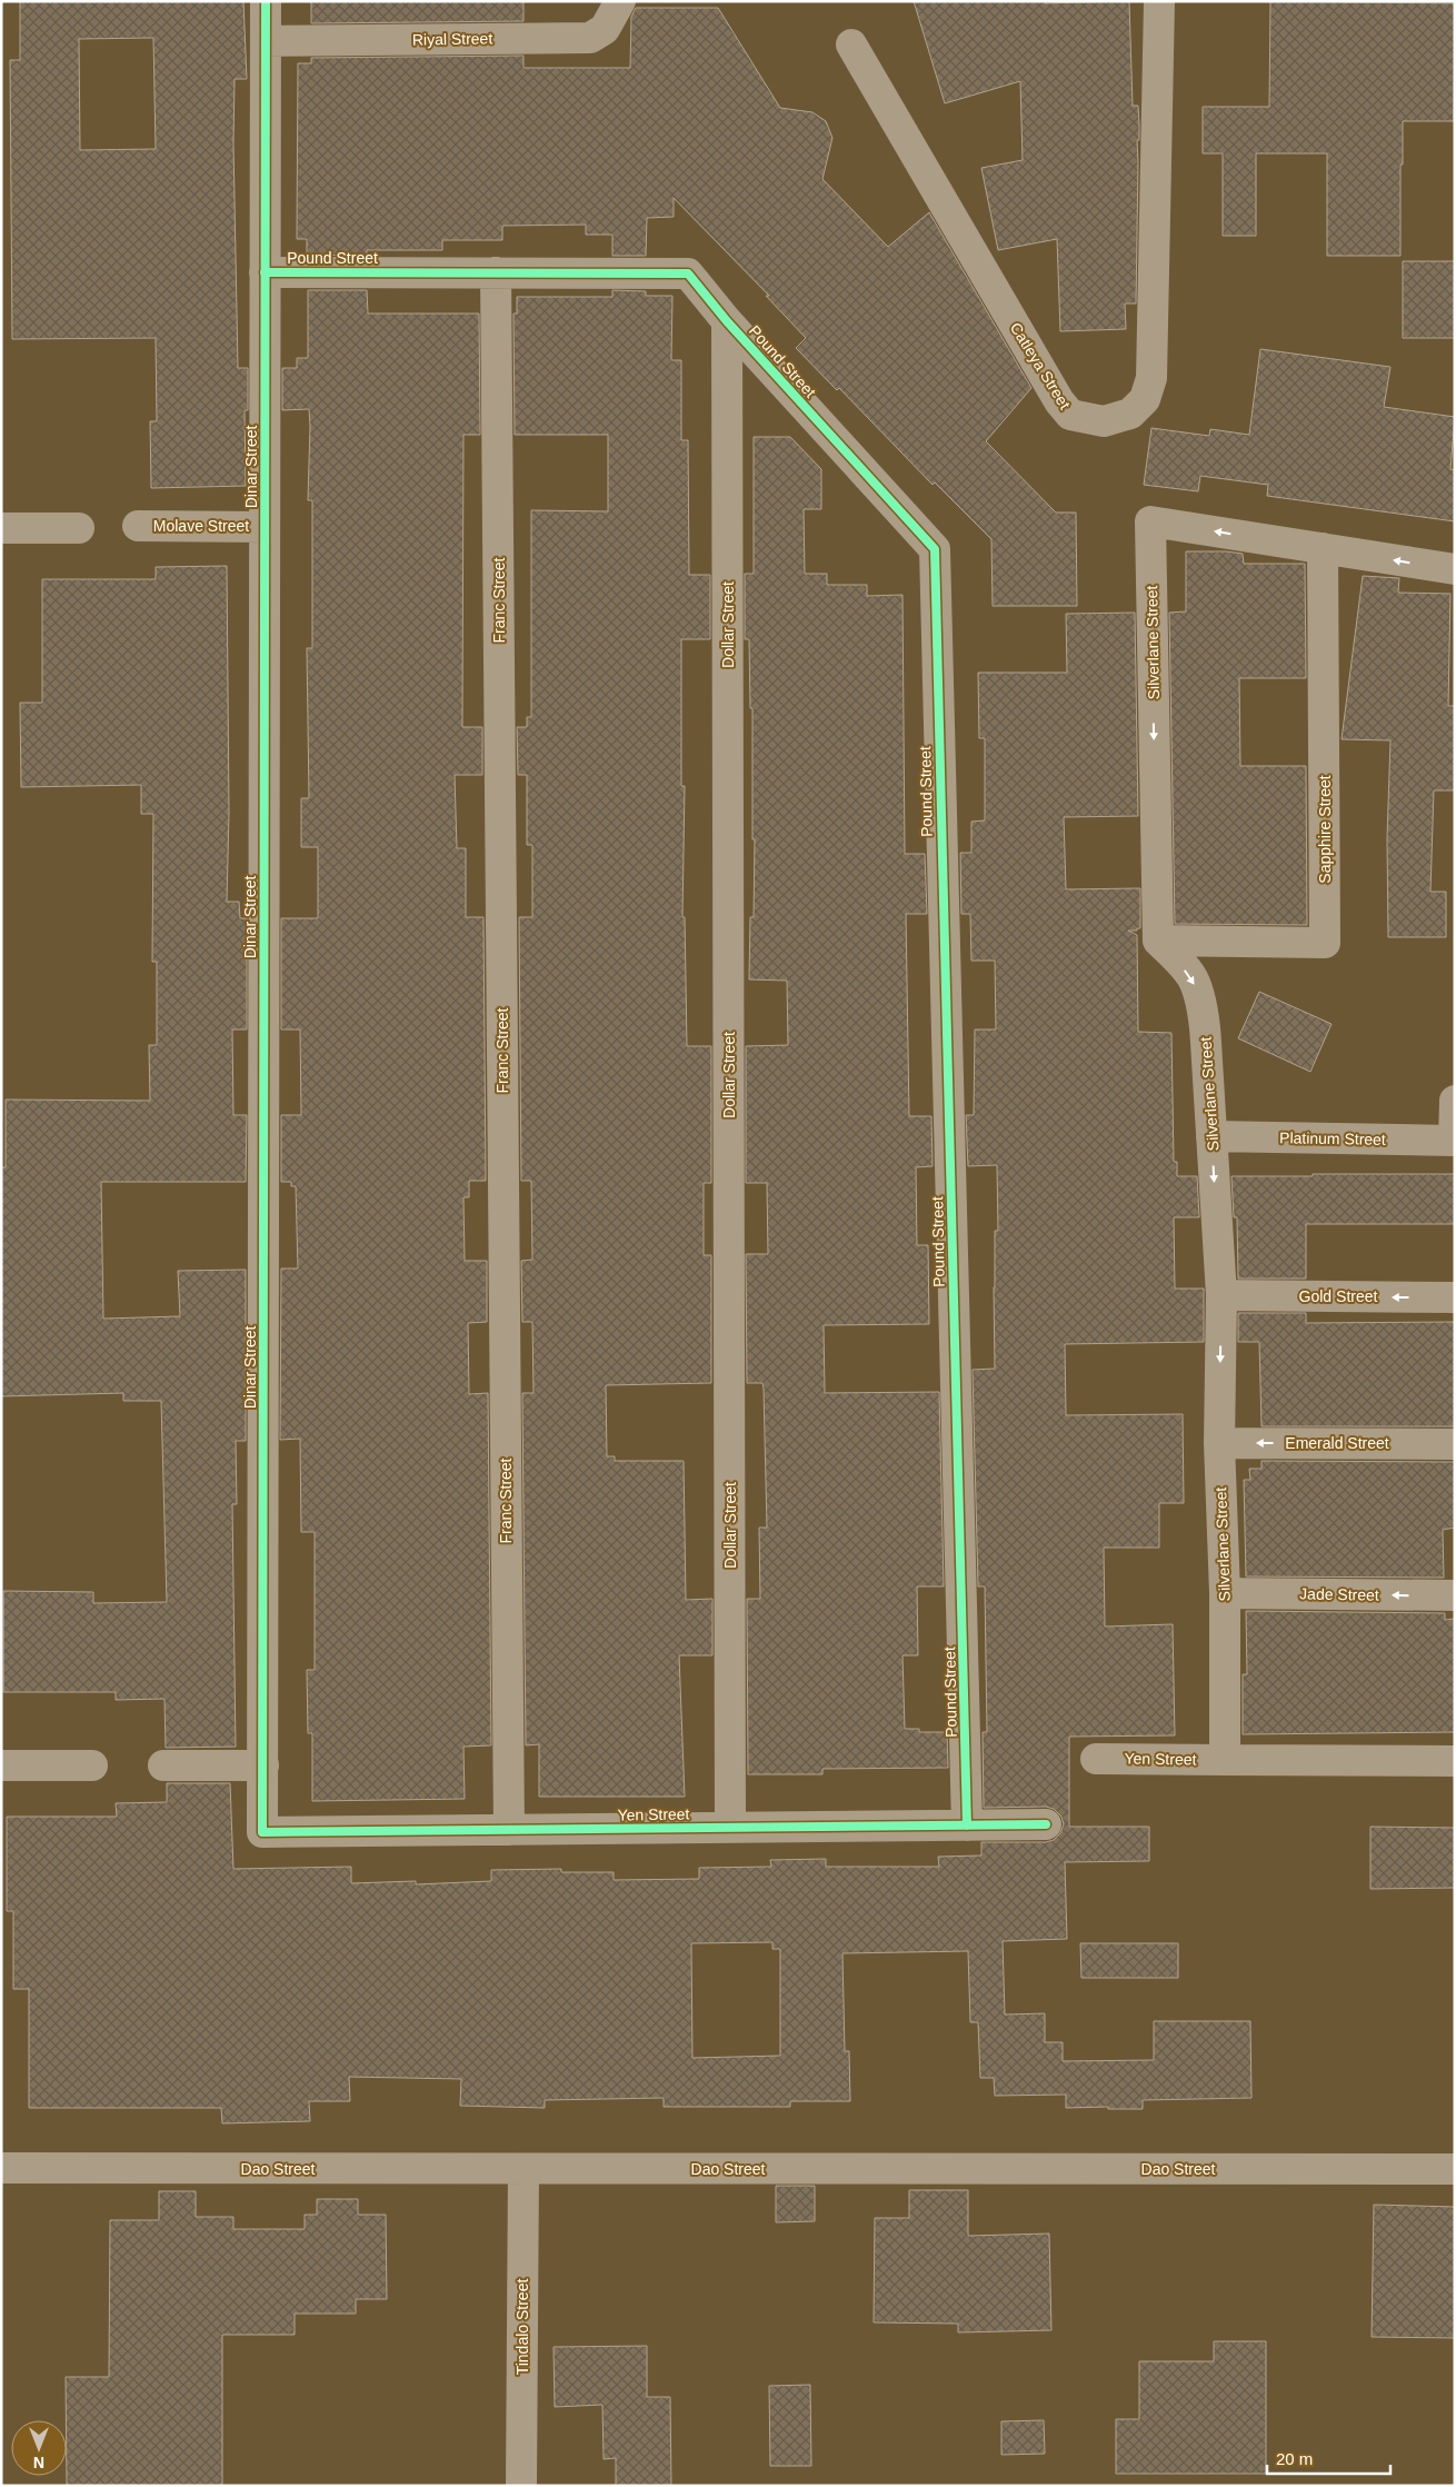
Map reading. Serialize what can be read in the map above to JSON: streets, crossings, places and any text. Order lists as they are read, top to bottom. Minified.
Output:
{"streets":{"street":["Riyal Street","Pound Street","Catleya Street","Dinar Street","Molave Street","Franc Street","Dollar Street","Silverlane Street","Sapphire Street","Platinum Street","Gold Street","Emerald Street","Jade Street","Yen Street","Dao Street","Tindalo Street"]},"crossings":[["Riyal Street","Dinar Street"],["Pound Street","Dinar Street"],["Pound Street","Franc Street"],["Pound Street","Dollar Street"],["Pound Street","Yen Street"],["Dinar Street","Molave Street"],["Dinar Street","Yen Street"],["Franc Street","Yen Street"],["Dollar Street","Yen Street"],["Silverlane Street","Sapphire Street"],["Silverlane Street","Platinum Street"],["Silverlane Street","Gold Street"],["Silverlane Street","Emerald Street"],["Silverlane Street","Jade Street"],["Silverlane Street","Yen Street"],["Dao Street","Tindalo Street"]],"one_way":["Gold Street","Emerald Street"],"scale_bar":"20 m","north":"bottom"}
